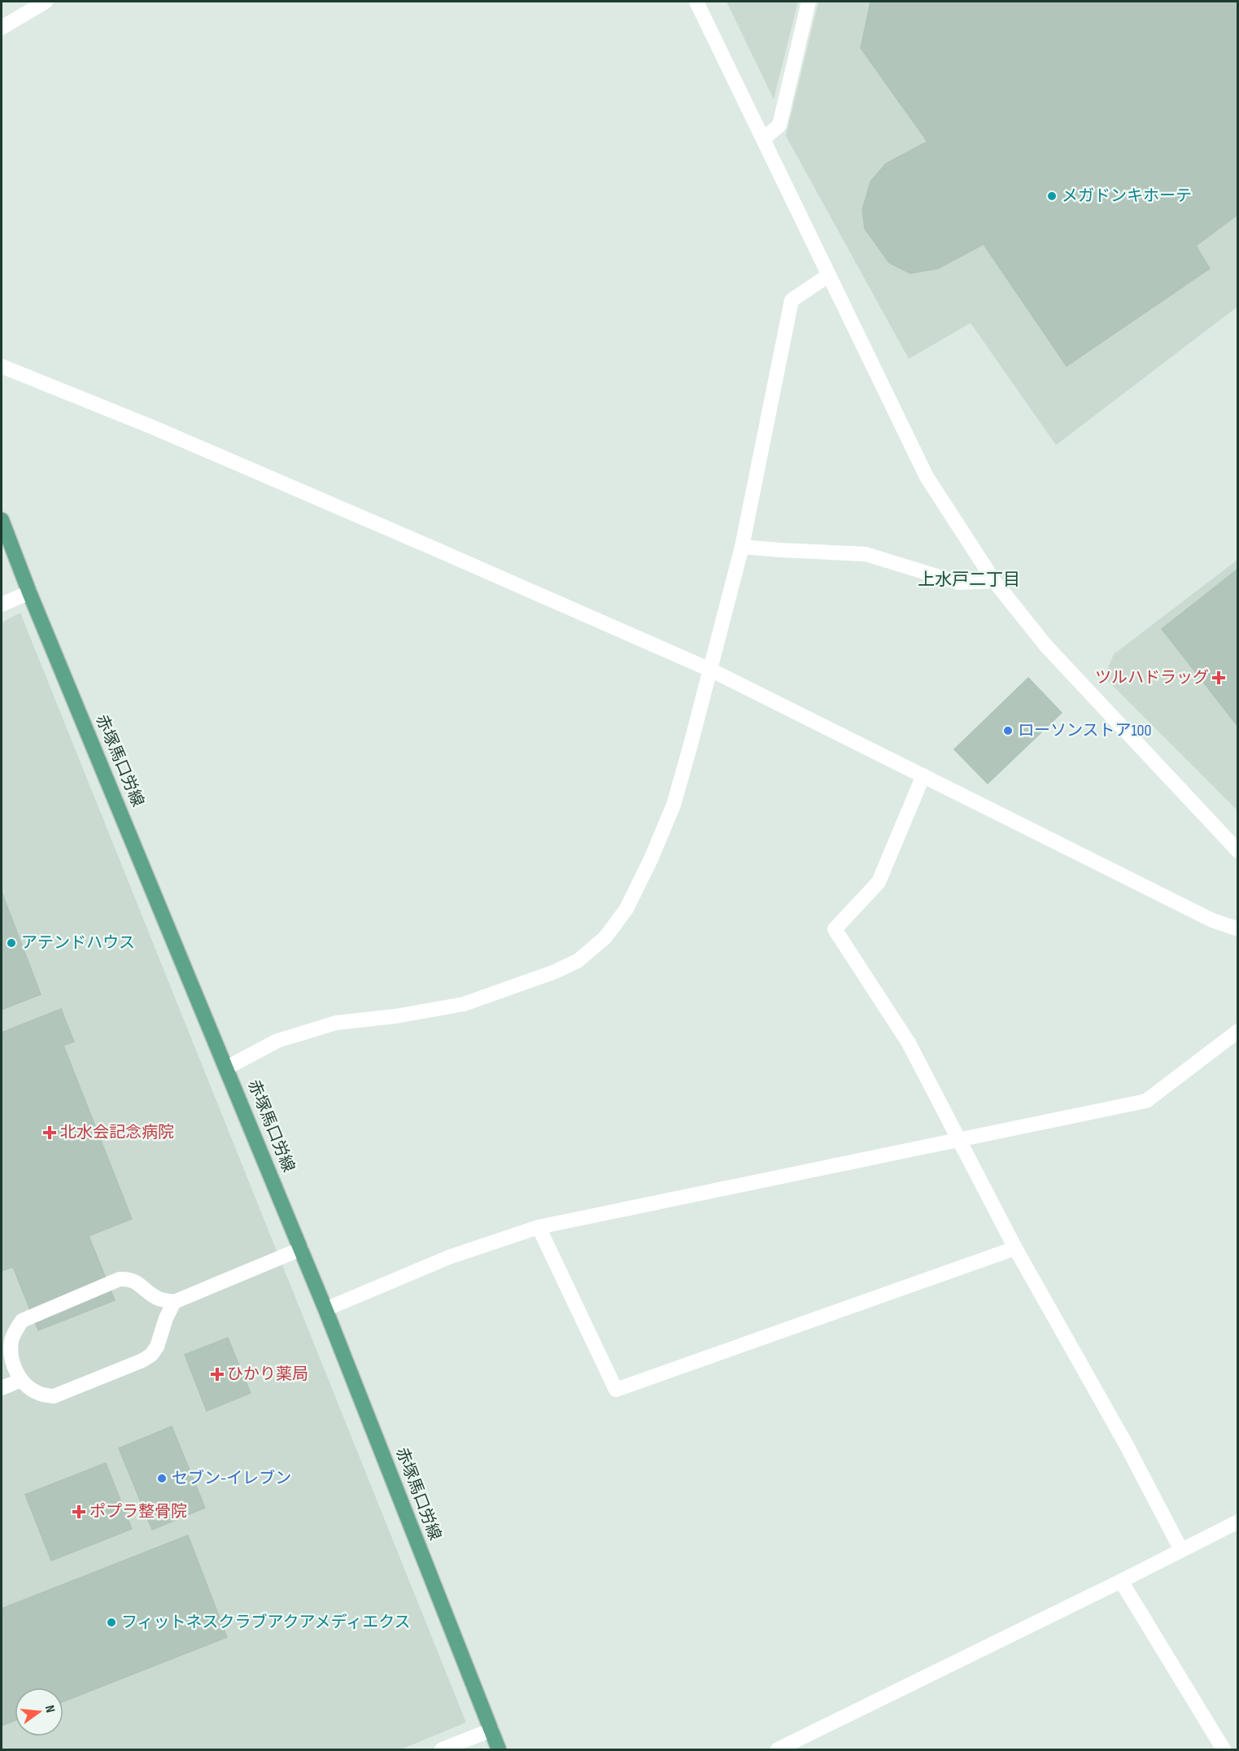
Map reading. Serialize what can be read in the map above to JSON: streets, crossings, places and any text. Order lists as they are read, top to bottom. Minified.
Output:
{"streets":{"main road":["赤塚馬口労線"]},"districts":["上水戸二丁目"],"places":{"other":["メガドンキホーテ","ローソンストア100","アテンドハウス","セブン-イレブン","フィットネスクラブアクアメディエクス"],"health":["ツルハドラッグ","北水会記念病院","ひかり薬局","ポプラ整骨院"]},"north":"right"}
